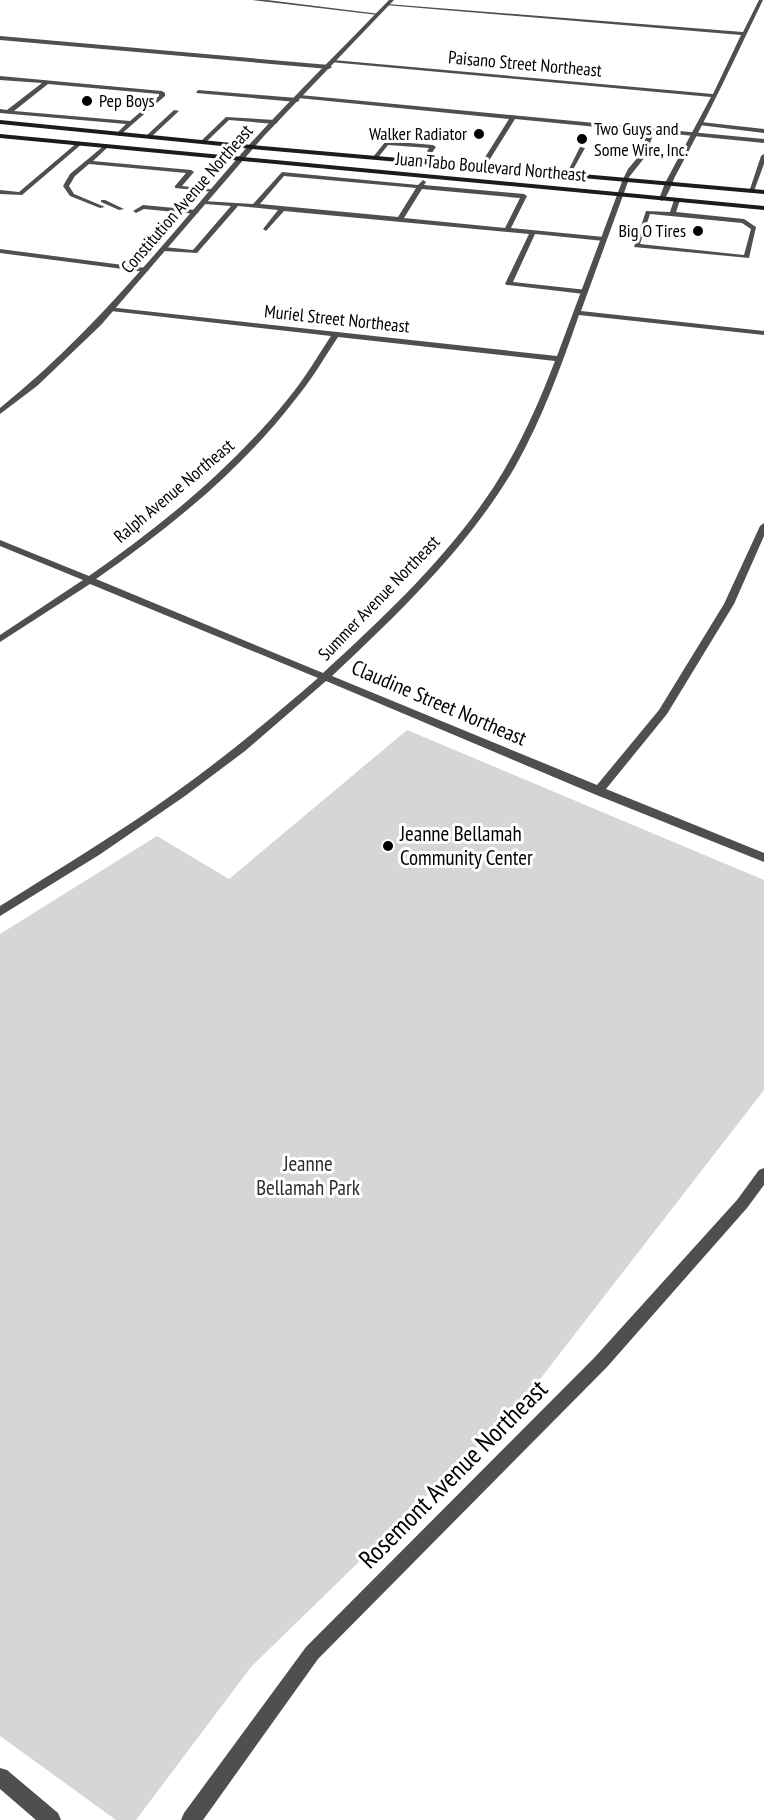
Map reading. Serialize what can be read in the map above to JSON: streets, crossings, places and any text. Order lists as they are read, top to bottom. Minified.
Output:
{"streets":{"main road":["Juan Tabo Boulevard Northeast"],"street":["Paisano Street Northeast","Constitution Avenue Northeast","Muriel Street Northeast","Ralph Avenue Northeast","Summer Avenue Northeast","Claudine Street Northeast","Rosemont Avenue Northeast"]},"crossings":[["Paisano Street Northeast","Constitution Avenue Northeast"],["Juan Tabo Boulevard Northeast","Constitution Avenue Northeast"],["Juan Tabo Boulevard Northeast","Summer Avenue Northeast"],["Constitution Avenue Northeast","Muriel Street Northeast"],["Muriel Street Northeast","Ralph Avenue Northeast"],["Muriel Street Northeast","Summer Avenue Northeast"],["Ralph Avenue Northeast","Claudine Street Northeast"],["Summer Avenue Northeast","Claudine Street Northeast"]],"parks":["Jeanne Bellamah Park"],"places":["Pep Boys","Walker Radiator","Two Guys and Some Wire, Inc.","Big O Tires","Jeanne Bellamah Community Center"]}
